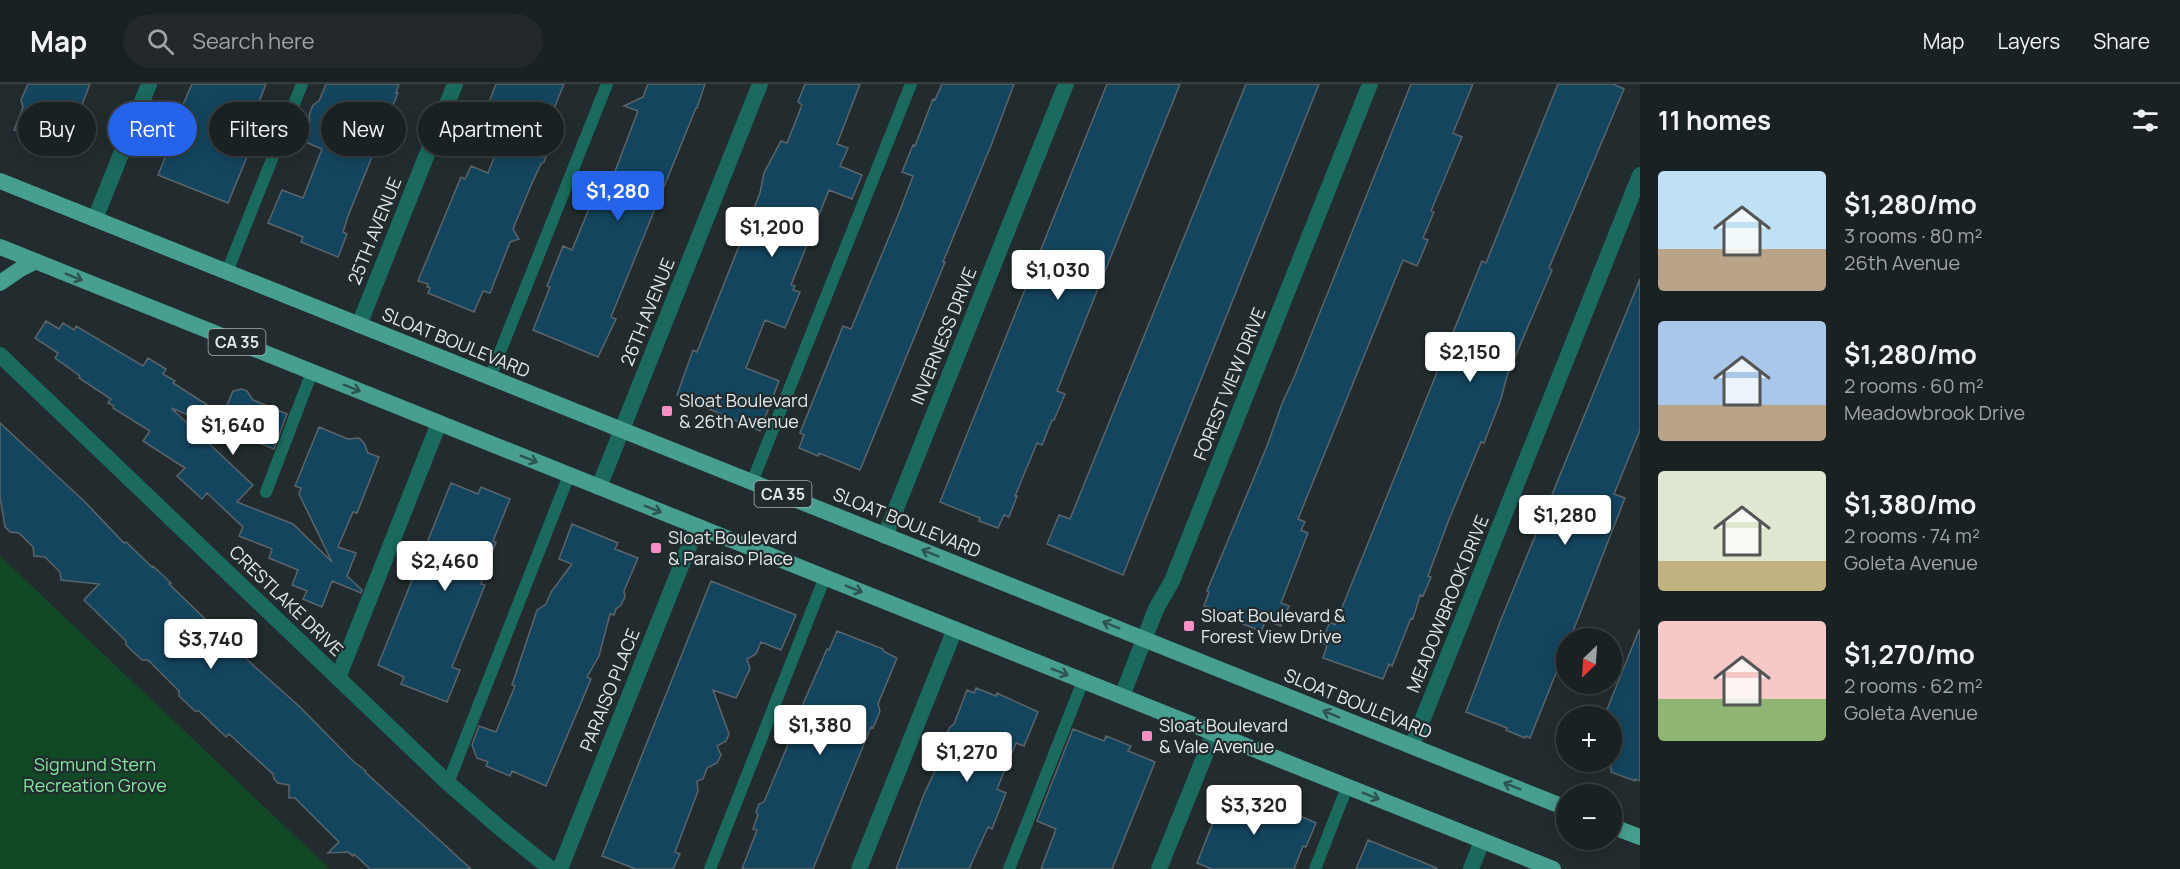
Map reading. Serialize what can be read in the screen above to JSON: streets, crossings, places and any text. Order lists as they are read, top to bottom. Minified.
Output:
{"streets":{"main road":["CA 35","SLOAT BOULEVARD"],"street":["25TH AVENUE","26TH AVENUE","INVERNESS DRIVE","FOREST VIEW DRIVE","CRESTLAKE DRIVE","MEADOWBROOK DRIVE","PARAISO PLACE"]},"crossings":[["25TH AVENUE","SLOAT BOULEVARD"],["26TH AVENUE","CA 35"],["26TH AVENUE","SLOAT BOULEVARD"],["INVERNESS DRIVE","SLOAT BOULEVARD"],["CA 35","FOREST VIEW DRIVE"],["CA 35","PARAISO PLACE"],["SLOAT BOULEVARD","FOREST VIEW DRIVE"],["SLOAT BOULEVARD","MEADOWBROOK DRIVE"]],"parks":["Sigmund Stern Recreation Grove"],"places":{"transit":["Sloat Boulevard & 26th Avenue","Sloat Boulevard & Paraiso Place","Sloat Boulevard & Forest View Drive","Sloat Boulevard & Vale Avenue"]},"north":"bottom left","page":{"header":"Map","search":"Search here","nav":["Map","Layers","Share"],"heading":"11 homes","chip":["Buy","Rent","Filters","New","Apartment"],"list":[{"name":"$1,280/mo","note":"3 rooms · 80 m² · 26th Avenue"},{"name":"$1,280/mo","note":"2 rooms · 60 m² · Meadowbrook Drive"},{"name":"$1,380/mo","note":"2 rooms · 74 m² · Goleta Avenue"},{"name":"$1,270/mo","note":"2 rooms · 62 m² · Goleta Avenue"}],"price":["$1,280","$1,200","$1,030","$2,150","$1,640","$1,280","$2,460","$3,740","$1,380","$1,270","$3,320"],"map_buttons":["+","−"]}}
